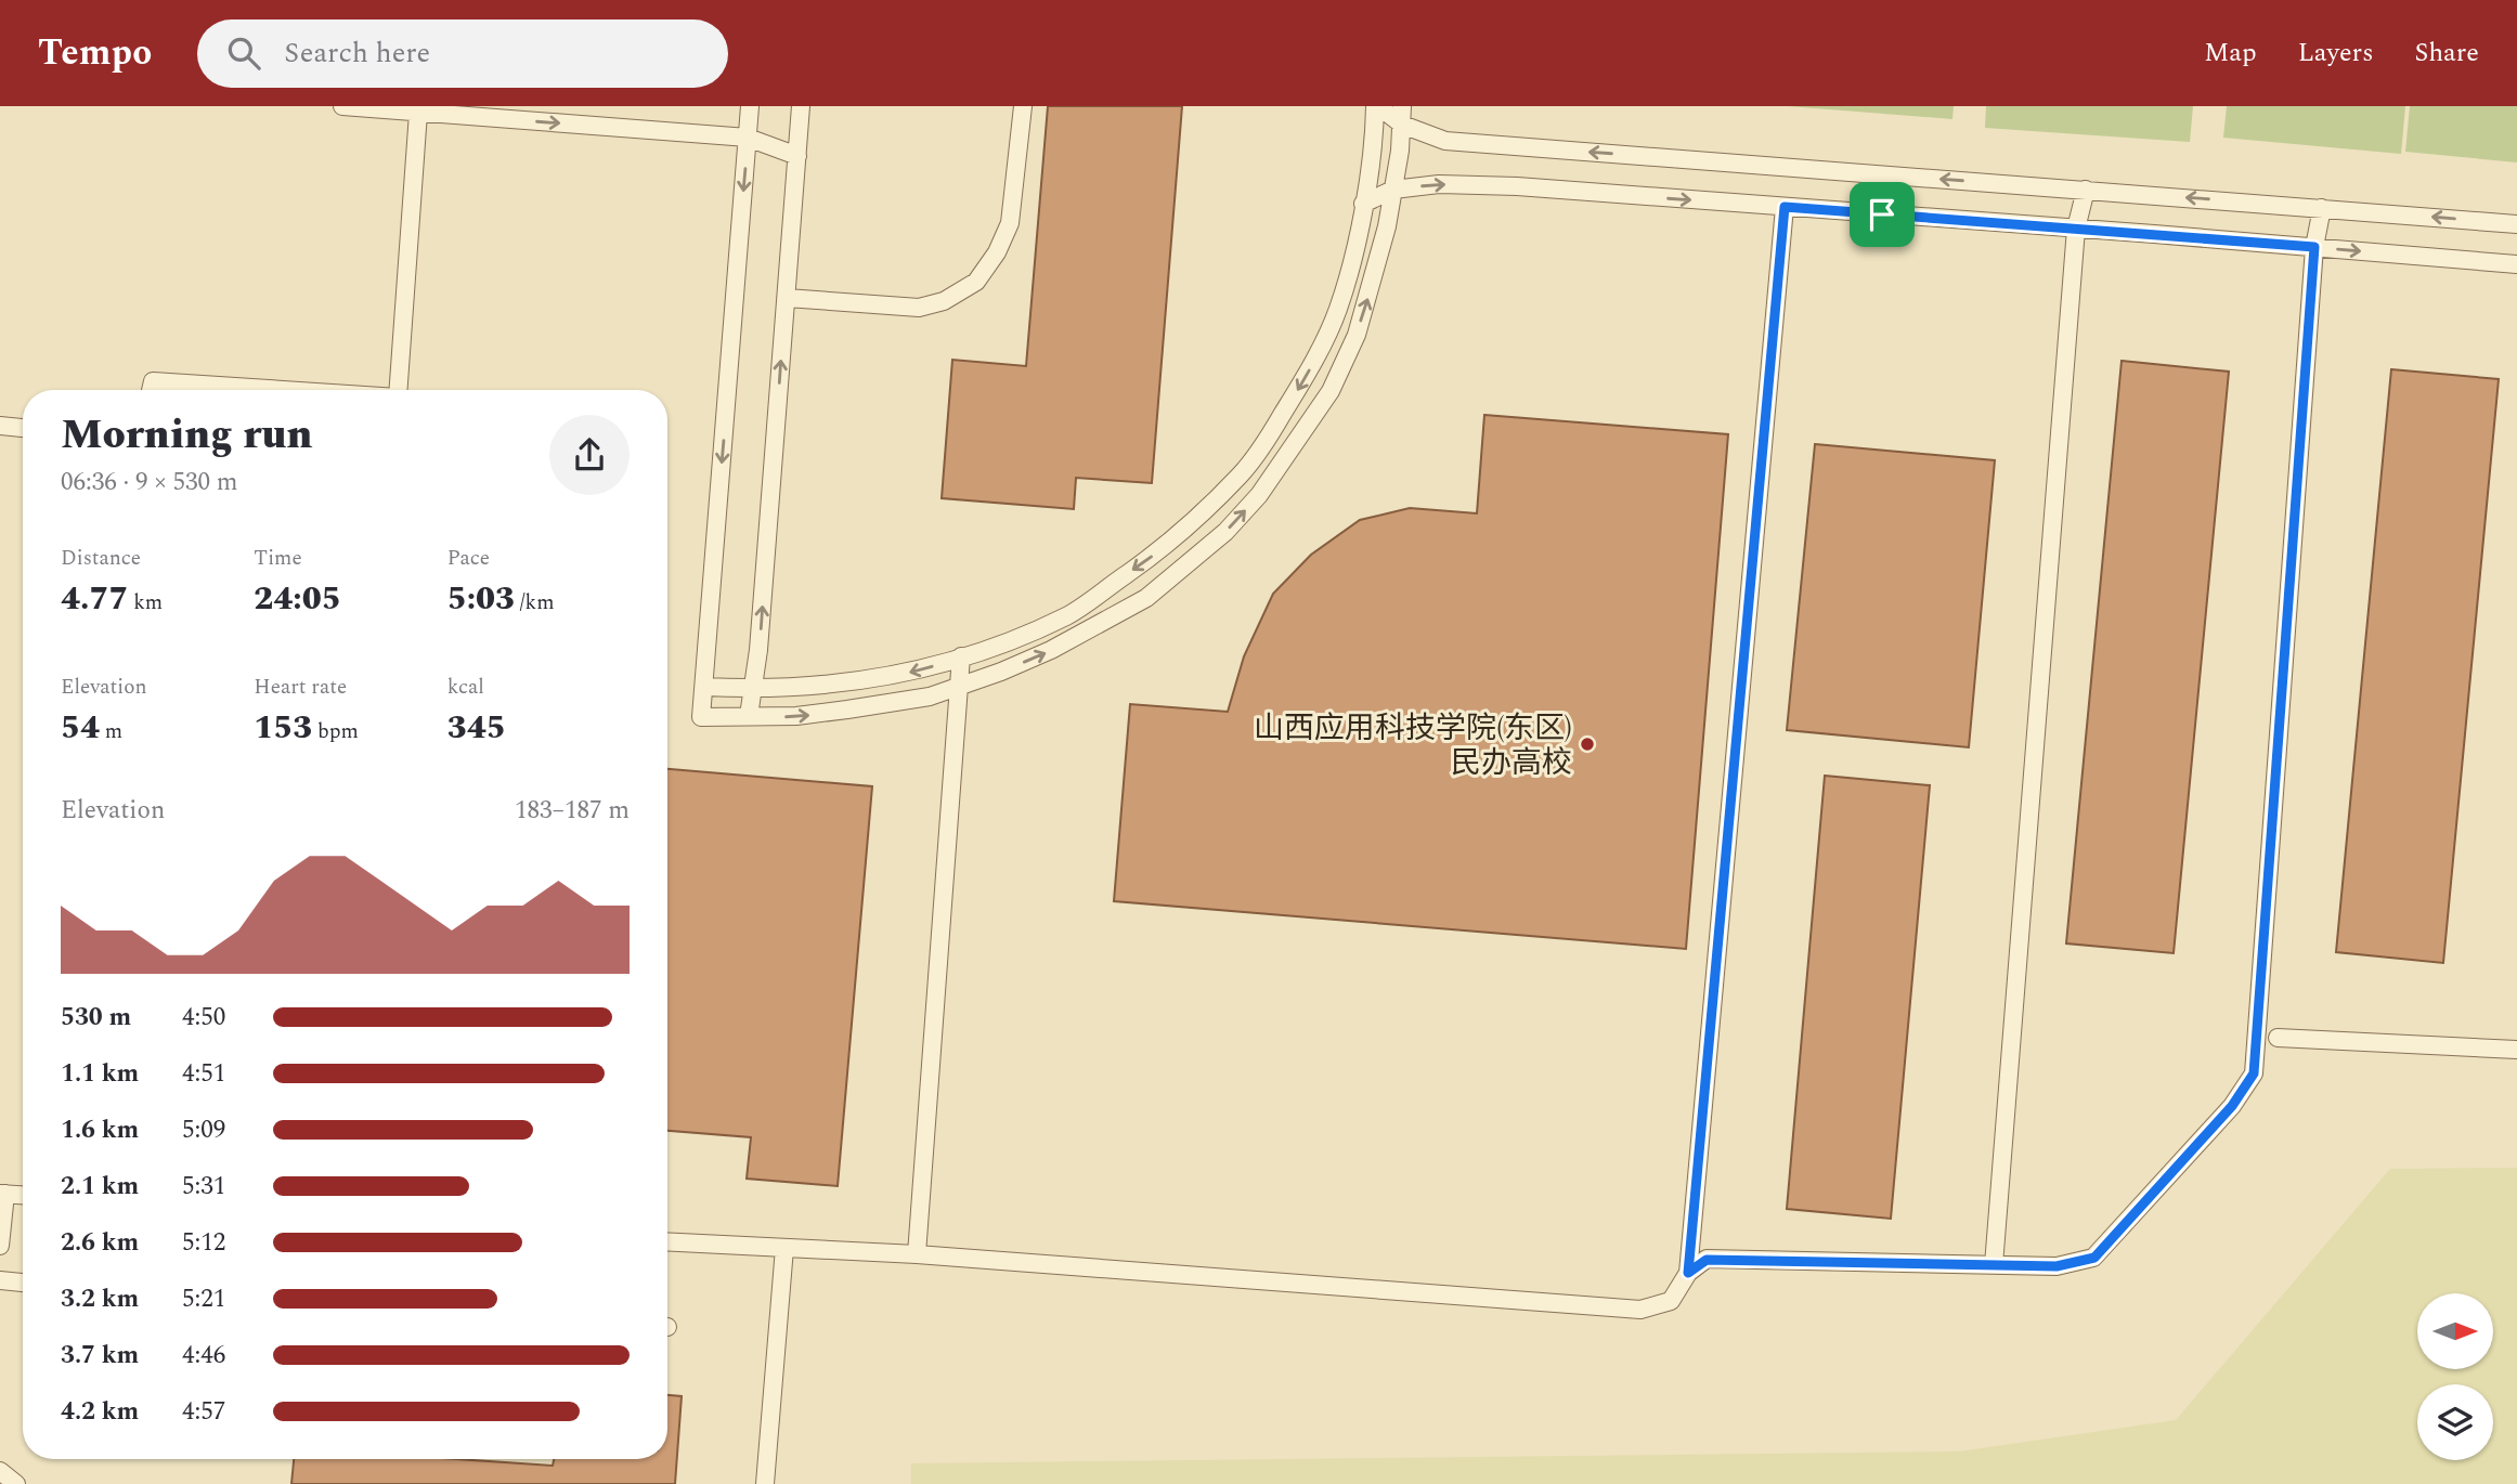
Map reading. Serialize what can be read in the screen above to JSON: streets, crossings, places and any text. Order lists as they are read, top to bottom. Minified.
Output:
{"places":["山西应用科技学院(东区) 民办高校"],"north":"right","page":{"header":"Tempo","search":"Search here","nav":["Map","Layers","Share"],"heading":["Morning run","06:36 · 9 × 530 m"],"stats":[["Distance","4.77 km"],["Time","24:05"],["Pace","5:03 /km"],["Elevation","54 m"],["Heart rate","153 bpm"],["kcal","345"]],"chart":["Elevation","183–187 m"],"list":[{"name":"530 m","note":"4:50"},{"name":"1.1 km","note":"4:51"},{"name":"1.6 km","note":"5:09"},{"name":"2.1 km","note":"5:31"},{"name":"2.6 km","note":"5:12"},{"name":"3.2 km","note":"5:21"},{"name":"3.7 km","note":"4:46"},{"name":"4.2 km","note":"4:57"}]}}
